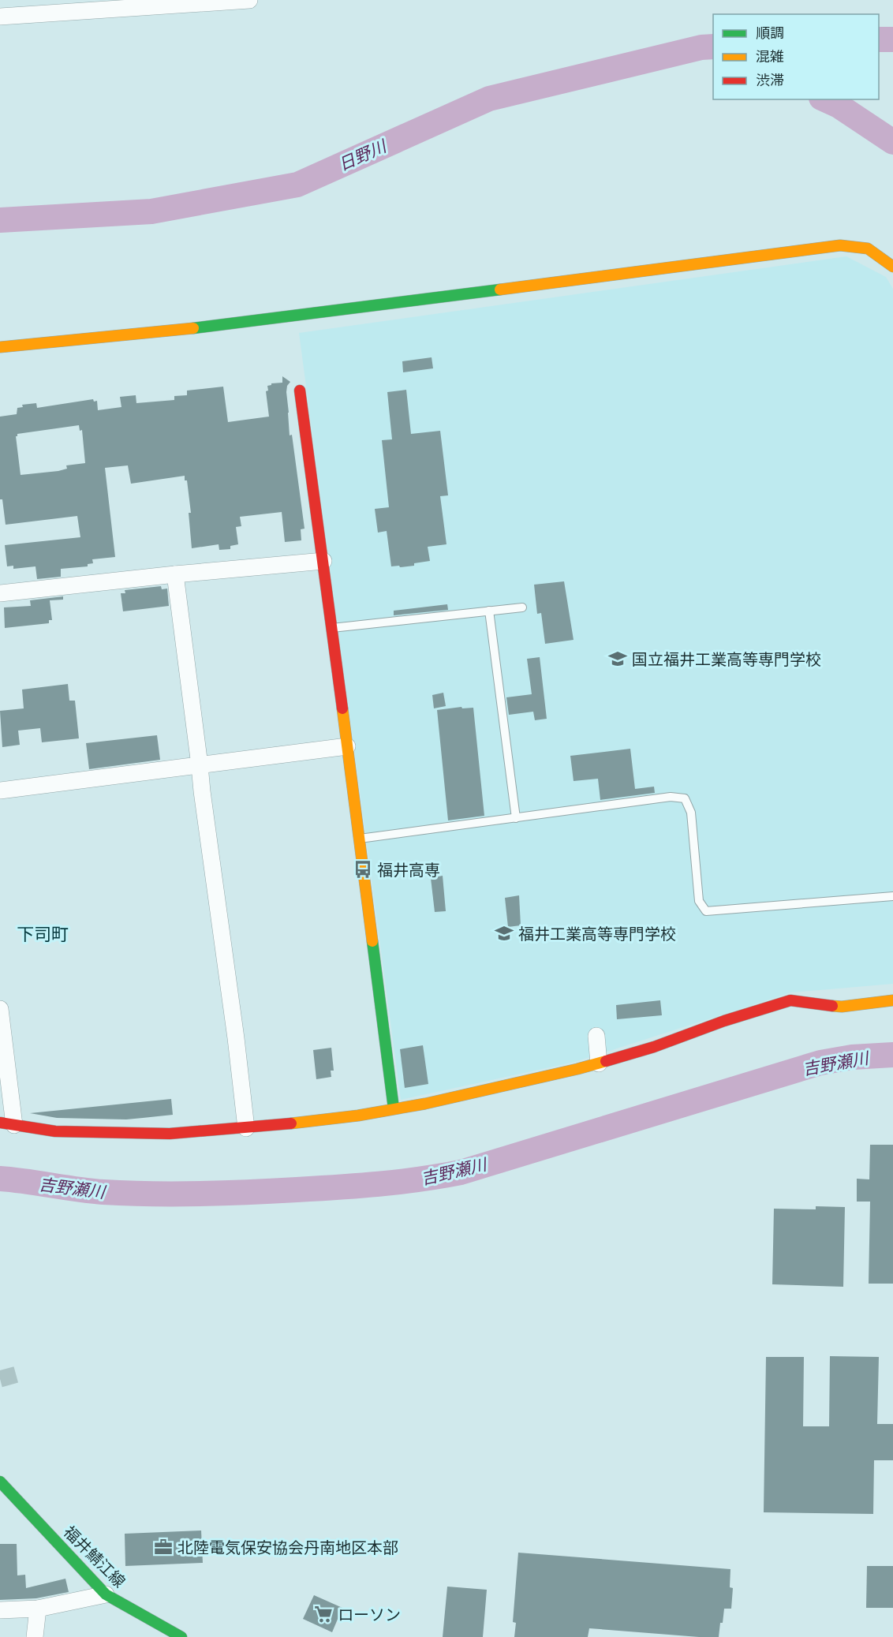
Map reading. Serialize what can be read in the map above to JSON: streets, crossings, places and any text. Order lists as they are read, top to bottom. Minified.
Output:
{"streets":{"street":["福井鯖江線"]},"districts":["下司町"],"water":["日野川","吉野瀬川"],"places":{"school or university":["国立福井工業高等専門学校","福井工業高等専門学校"],"bus stop":["福井高専"],"office":["北陸電気保安協会丹南地区本部"],"supermarket":["ローソン"]},"legend":["順調","混雑","渋滞"]}
